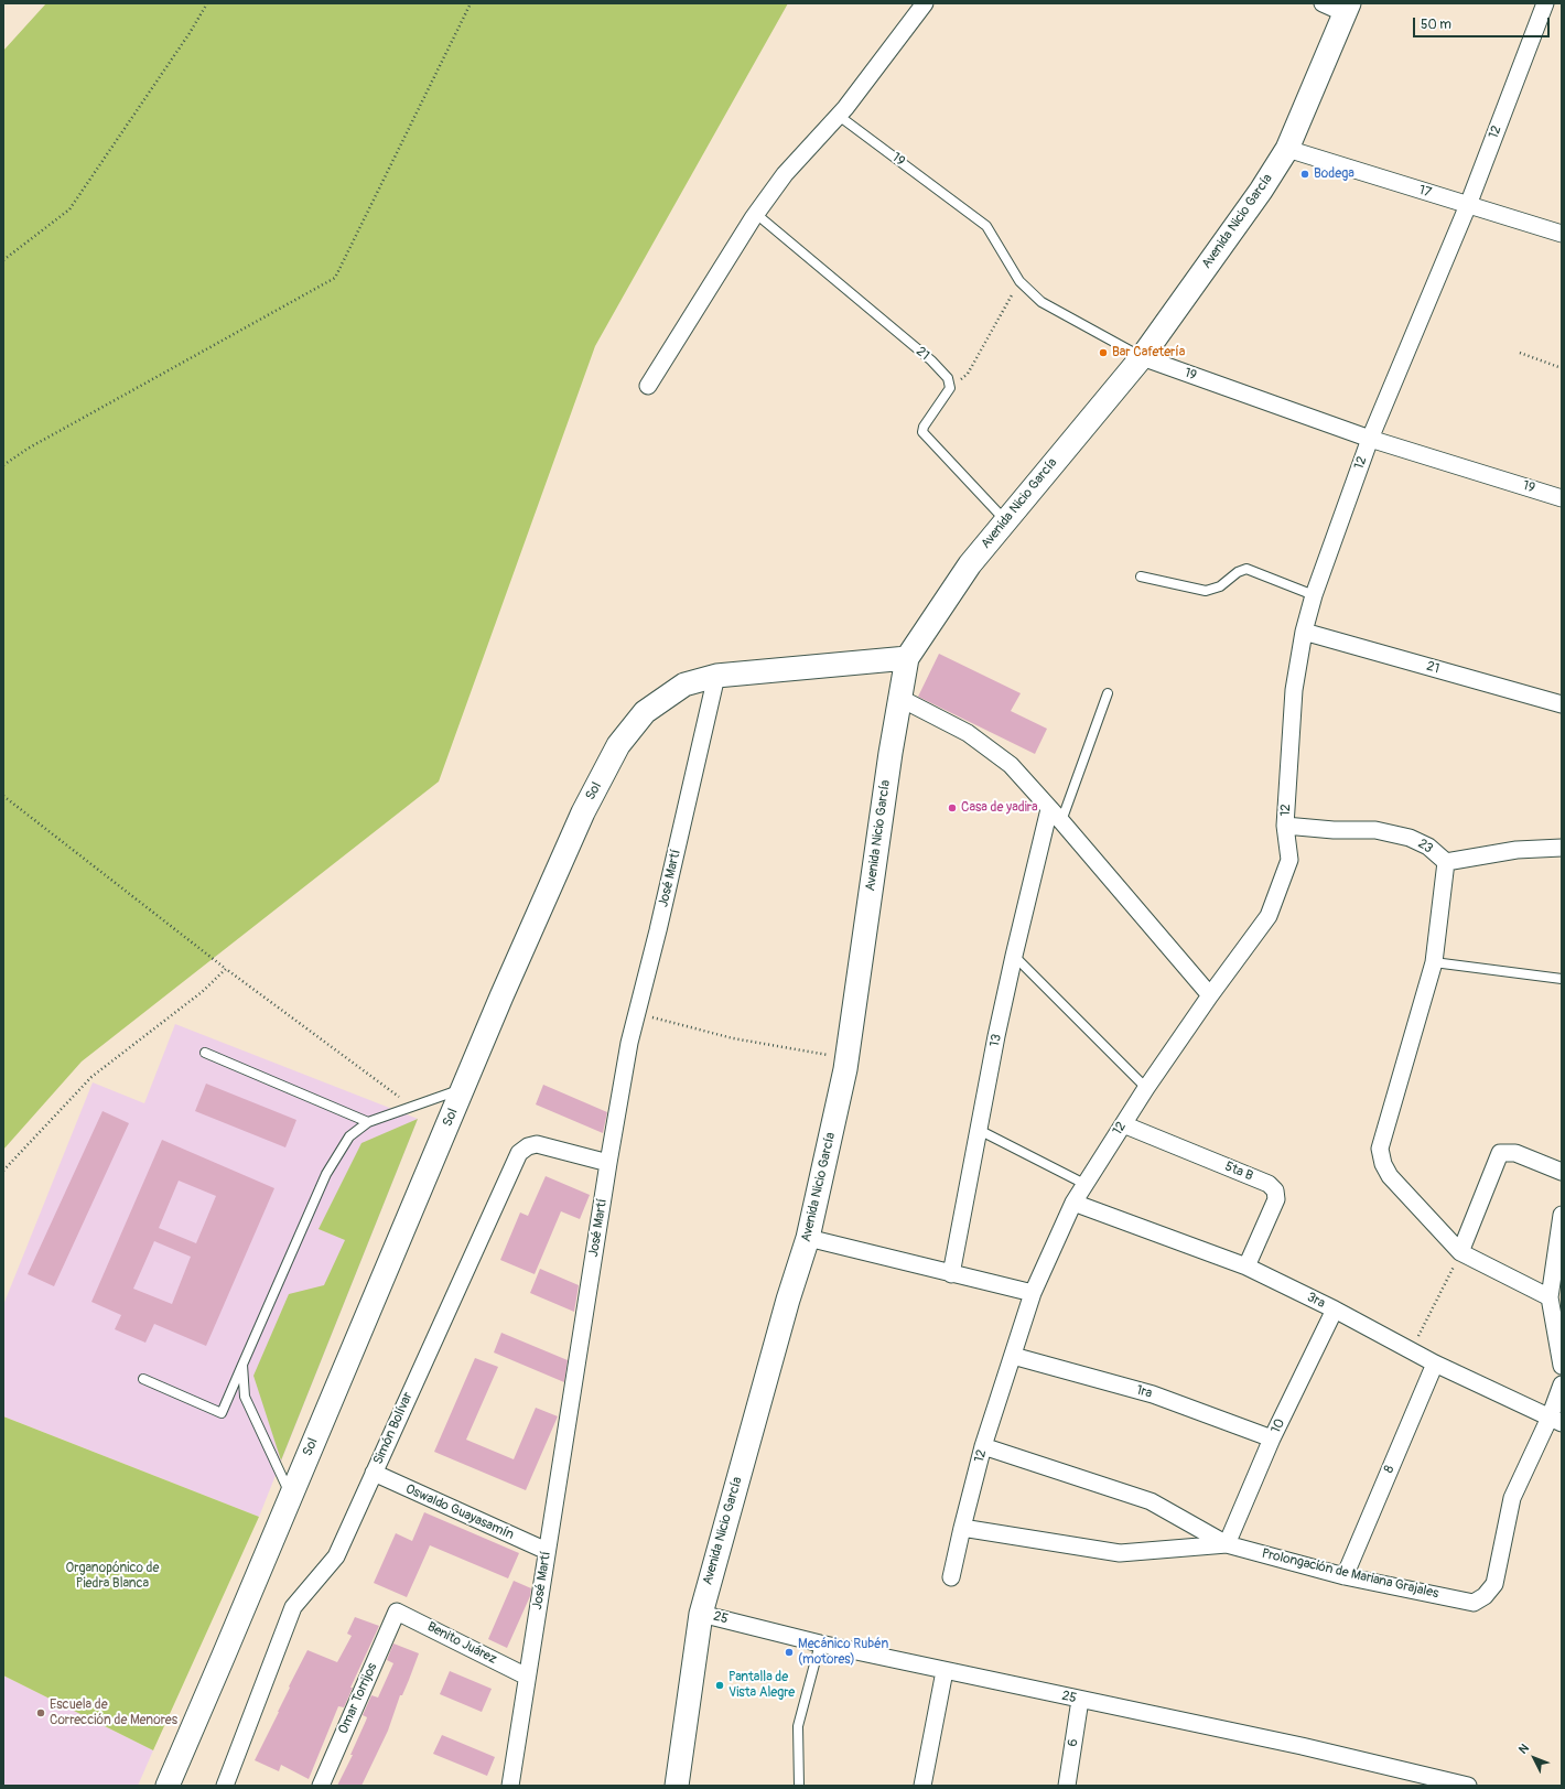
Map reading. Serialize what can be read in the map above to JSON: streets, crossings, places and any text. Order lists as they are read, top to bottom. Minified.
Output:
{"streets":{"street":["12","19","17","Avenida Nicio García","21","Sol","23","José Martí","13","5ta B","3ra","1ra","10","Simón Bolívar","8","Oswaldo Guayasamín","Prolongación de Mariana Grajales","25","Benito Juárez","Omar Torrijos","6"]},"crossings":[["12","19"],["12","17"],["12","21"],["12","23"],["12","5ta B"],["12","3ra"],["12","1ra"],["19","Avenida Nicio García"],["17","Avenida Nicio García"],["Avenida Nicio García","Sol"],["Avenida Nicio García","25"],["Sol","José Martí"],["José Martí","Simón Bolívar"],["José Martí","Oswaldo Guayasamín"],["José Martí","Benito Juárez"],["5ta B","3ra"],["3ra","10"],["3ra","8"],["3ra","Prolongación de Mariana Grajales"],["1ra","10"],["10","Prolongación de Mariana Grajales"],["Simón Bolívar","Oswaldo Guayasamín"],["8","Prolongación de Mariana Grajales"],["25","6"],["Benito Juárez","Omar Torrijos"]],"parks":["Organopónico de Piedra Blanca"],"places":["Bodega","Bar Cafetería","Casa de yadira","Mecánico Rubén (motores)","Pantalla de Vista Alegre","Escuela de Corrección de Menores"],"scale_bar":"50 m","north":"top left"}
